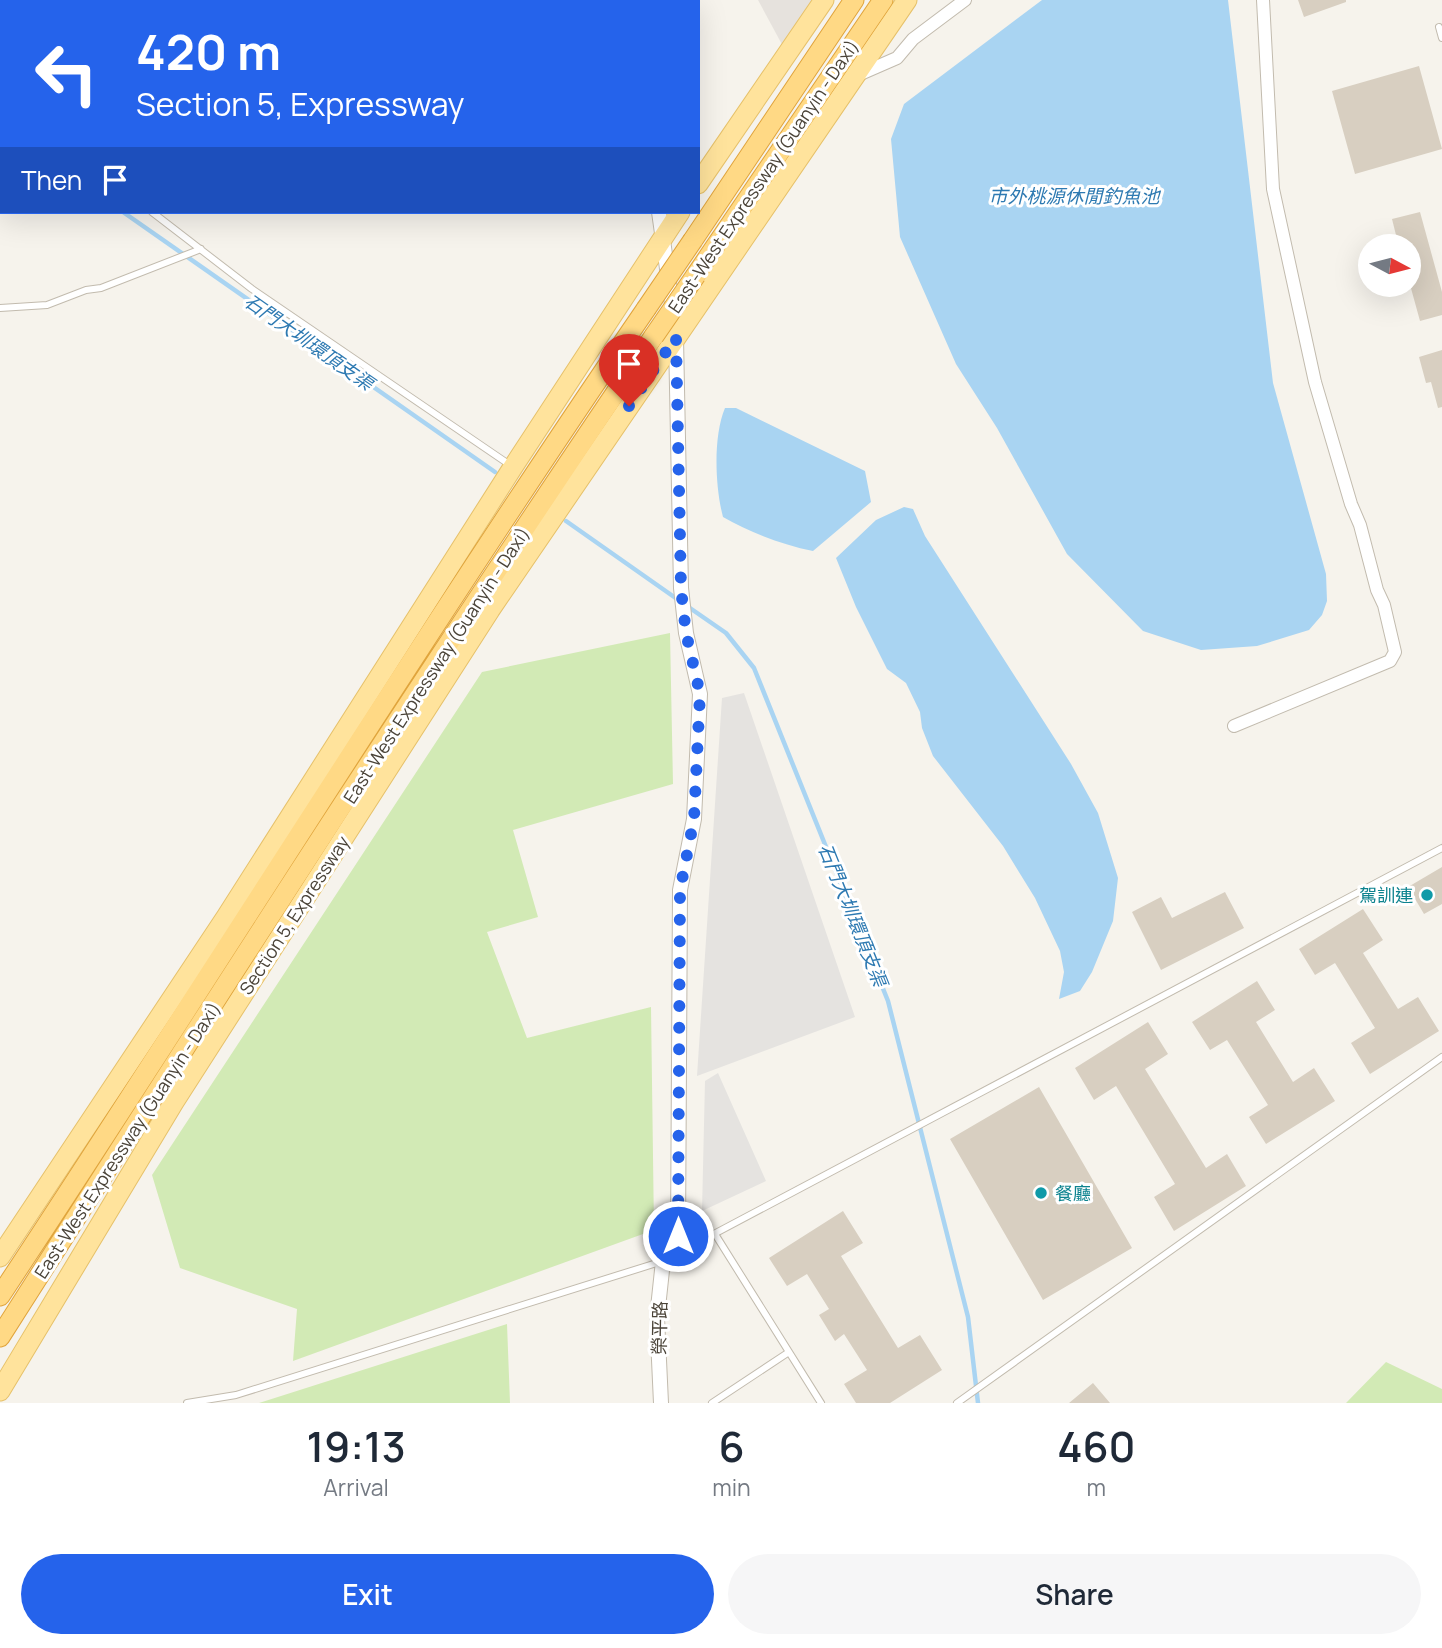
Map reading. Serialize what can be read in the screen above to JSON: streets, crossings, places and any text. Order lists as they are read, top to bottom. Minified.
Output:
{"streets":{"highway":["East-West Expressway (Guanyin - Daxi)"],"main road":["Section 5, Expressway"],"street":["榮平路"]},"crossings":[["Section 5, Expressway","榮平路"]],"water":["市外桃源休閒釣魚池","石門大圳環頂支渠"],"places":["駕訓連","餐廳"],"north":"right","page":{"turn":["420 m","Section 5, Expressway"],"then":"Then","eta":["19:13","Arrival","6","min","460","m"],"buttons":["Exit","Share"]}}
